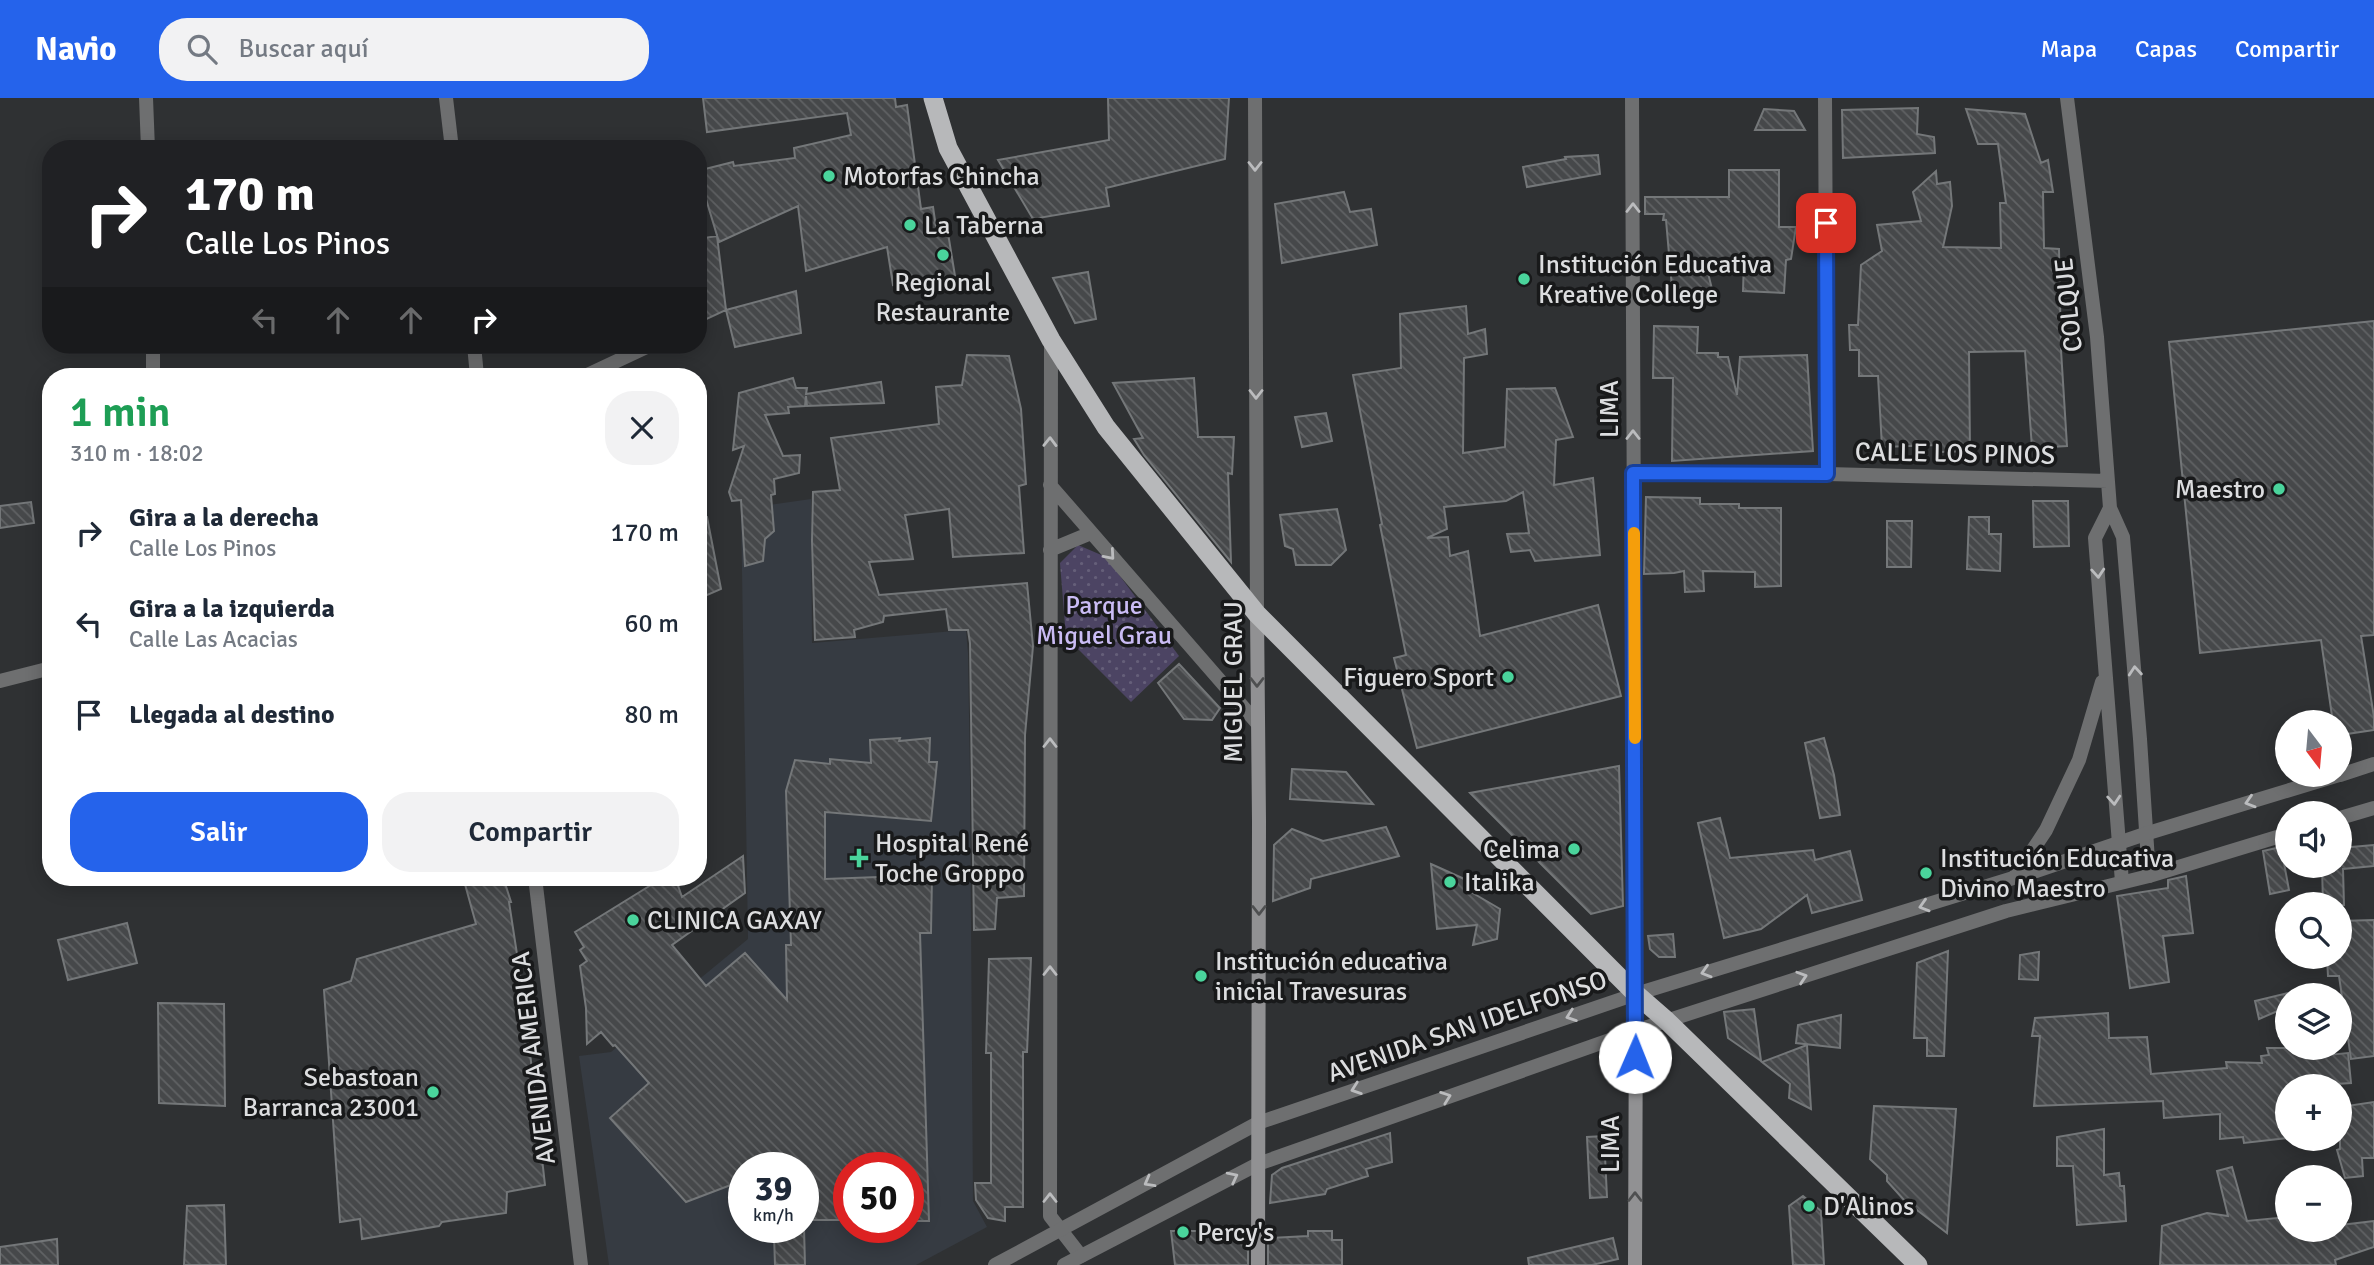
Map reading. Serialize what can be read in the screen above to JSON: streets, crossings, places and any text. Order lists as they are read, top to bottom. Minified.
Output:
{"streets":{"main road":["LIMA","MIGUEL GRAU"],"street":["COLQUE","CALLE LOS PINOS","AVENIDA SAN IDELFONSO","AVENIDA AMERICA"]},"crossings":[["COLQUE","CALLE LOS PINOS"],["COLQUE","AVENIDA SAN IDELFONSO"],["LIMA","CALLE LOS PINOS"],["LIMA","AVENIDA SAN IDELFONSO"],["MIGUEL GRAU","AVENIDA SAN IDELFONSO"]],"one_way":["LIMA","MIGUEL GRAU"],"parks":["Parque Miguel Grau"],"places":{"other":["Motorfas Chincha","La Taberna","Regional Restaurante","Institución Educativa Kreative College","Maestro","Figuero Sport","Celima","Institución Educativa Divino Maestro","Italika","CLINICA GAXAY","Institución educativa inicial Travesuras","Sebastoan Barranca 23001","D'Alinos","Percy's"],"health":["Hospital René Toche Groppo"]},"north":"bottom","page":{"header":"Navio","search":"Buscar aquí","nav":["Mapa","Capas","Compartir"],"turn":["170 m","Calle Los Pinos"],"heading":["1 min","310 m · 18:02"],"list":[{"name":"Gira a la derecha","note":"Calle Los Pinos","value":"170 m"},{"name":"Gira a la izquierda","note":"Calle Las Acacias","value":"60 m"},{"name":"Llegada al destino","value":"80 m"}],"map_buttons":["+","−"],"buttons":["Salir","Compartir"],"speed":"39 km/h","limit":"50"}}
